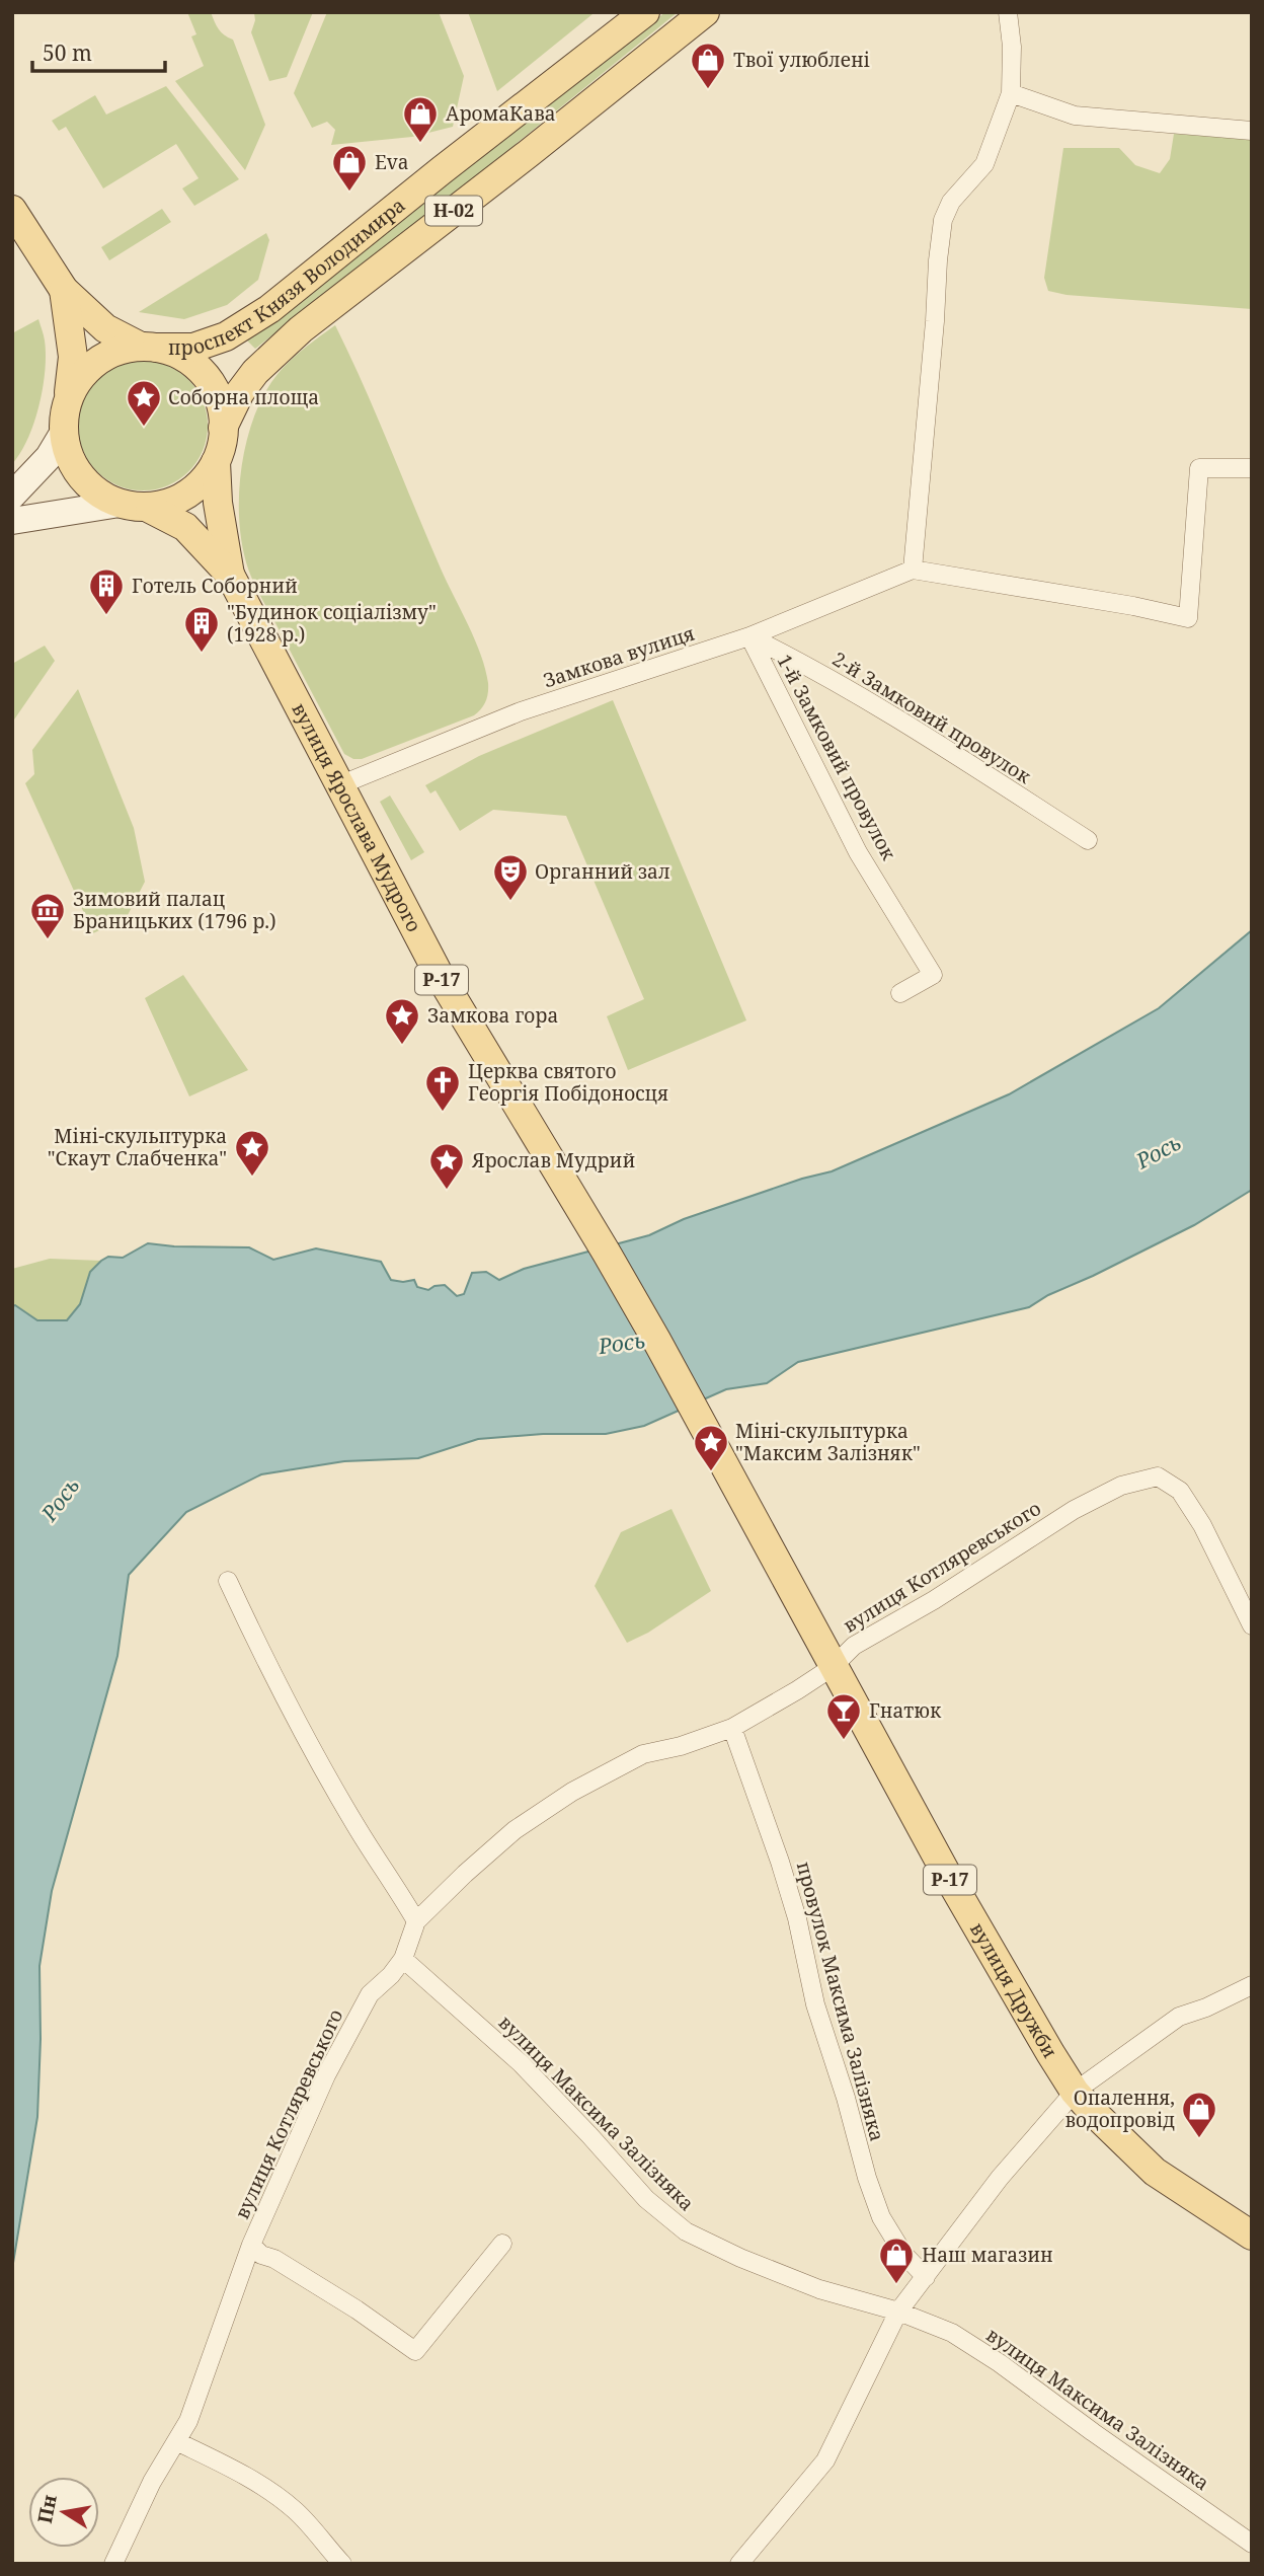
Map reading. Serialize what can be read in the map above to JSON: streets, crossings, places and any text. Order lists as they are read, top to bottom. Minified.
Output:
{"streets":{"main road":["Н-02","проспект Князя Володимира","вулиця Ярослава Мудрого","Р-17","вулиця Дружби"],"street":["Замкова вулиця","2-й Замковий провулок","1-й Замковий провулок","вулиця Котляревського","провулок Максима Залізняка","вулиця Максима Залізняка"]},"crossings":[["Н-02","проспект Князя Володимира"],["Н-02","вулиця Ярослава Мудрого"],["проспект Князя Володимира","вулиця Ярослава Мудрого"],["Замкова вулиця","2-й Замковий провулок"],["Замкова вулиця","1-й Замковий провулок"],["Замкова вулиця","вулиця Ярослава Мудрого"],["2-й Замковий провулок","1-й Замковий провулок"],["вулиця Ярослава Мудрого","вулиця Дружби"],["вулиця Котляревського","вулиця Дружби"],["вулиця Котляревського","провулок Максима Залізняка"],["вулиця Котляревського","вулиця Максима Залізняка"]],"water":["Рось"],"places":{"shop":["Твої улюблені","АромаКава","Eva","Опалення, водопровід","Наш магазин"],"place":["Соборна площа","Замкова гора","Міні-скульптурка \"Скаут Слабченка\"","Ярослав Мудрий","Міні-скульптурка \"Максим Залізняк\""],"building":["Готель Соборний","\"Будинок соціалізму\" (1928 р.)"],"theatre":["Органний зал"],"museum":["Зимовий палац Браницьких (1796 р.)"],"church":["Церква святого Георгія Побідоносця"],"bar":["Гнатюк"]},"scale_bar":"50 m","north":"left"}
